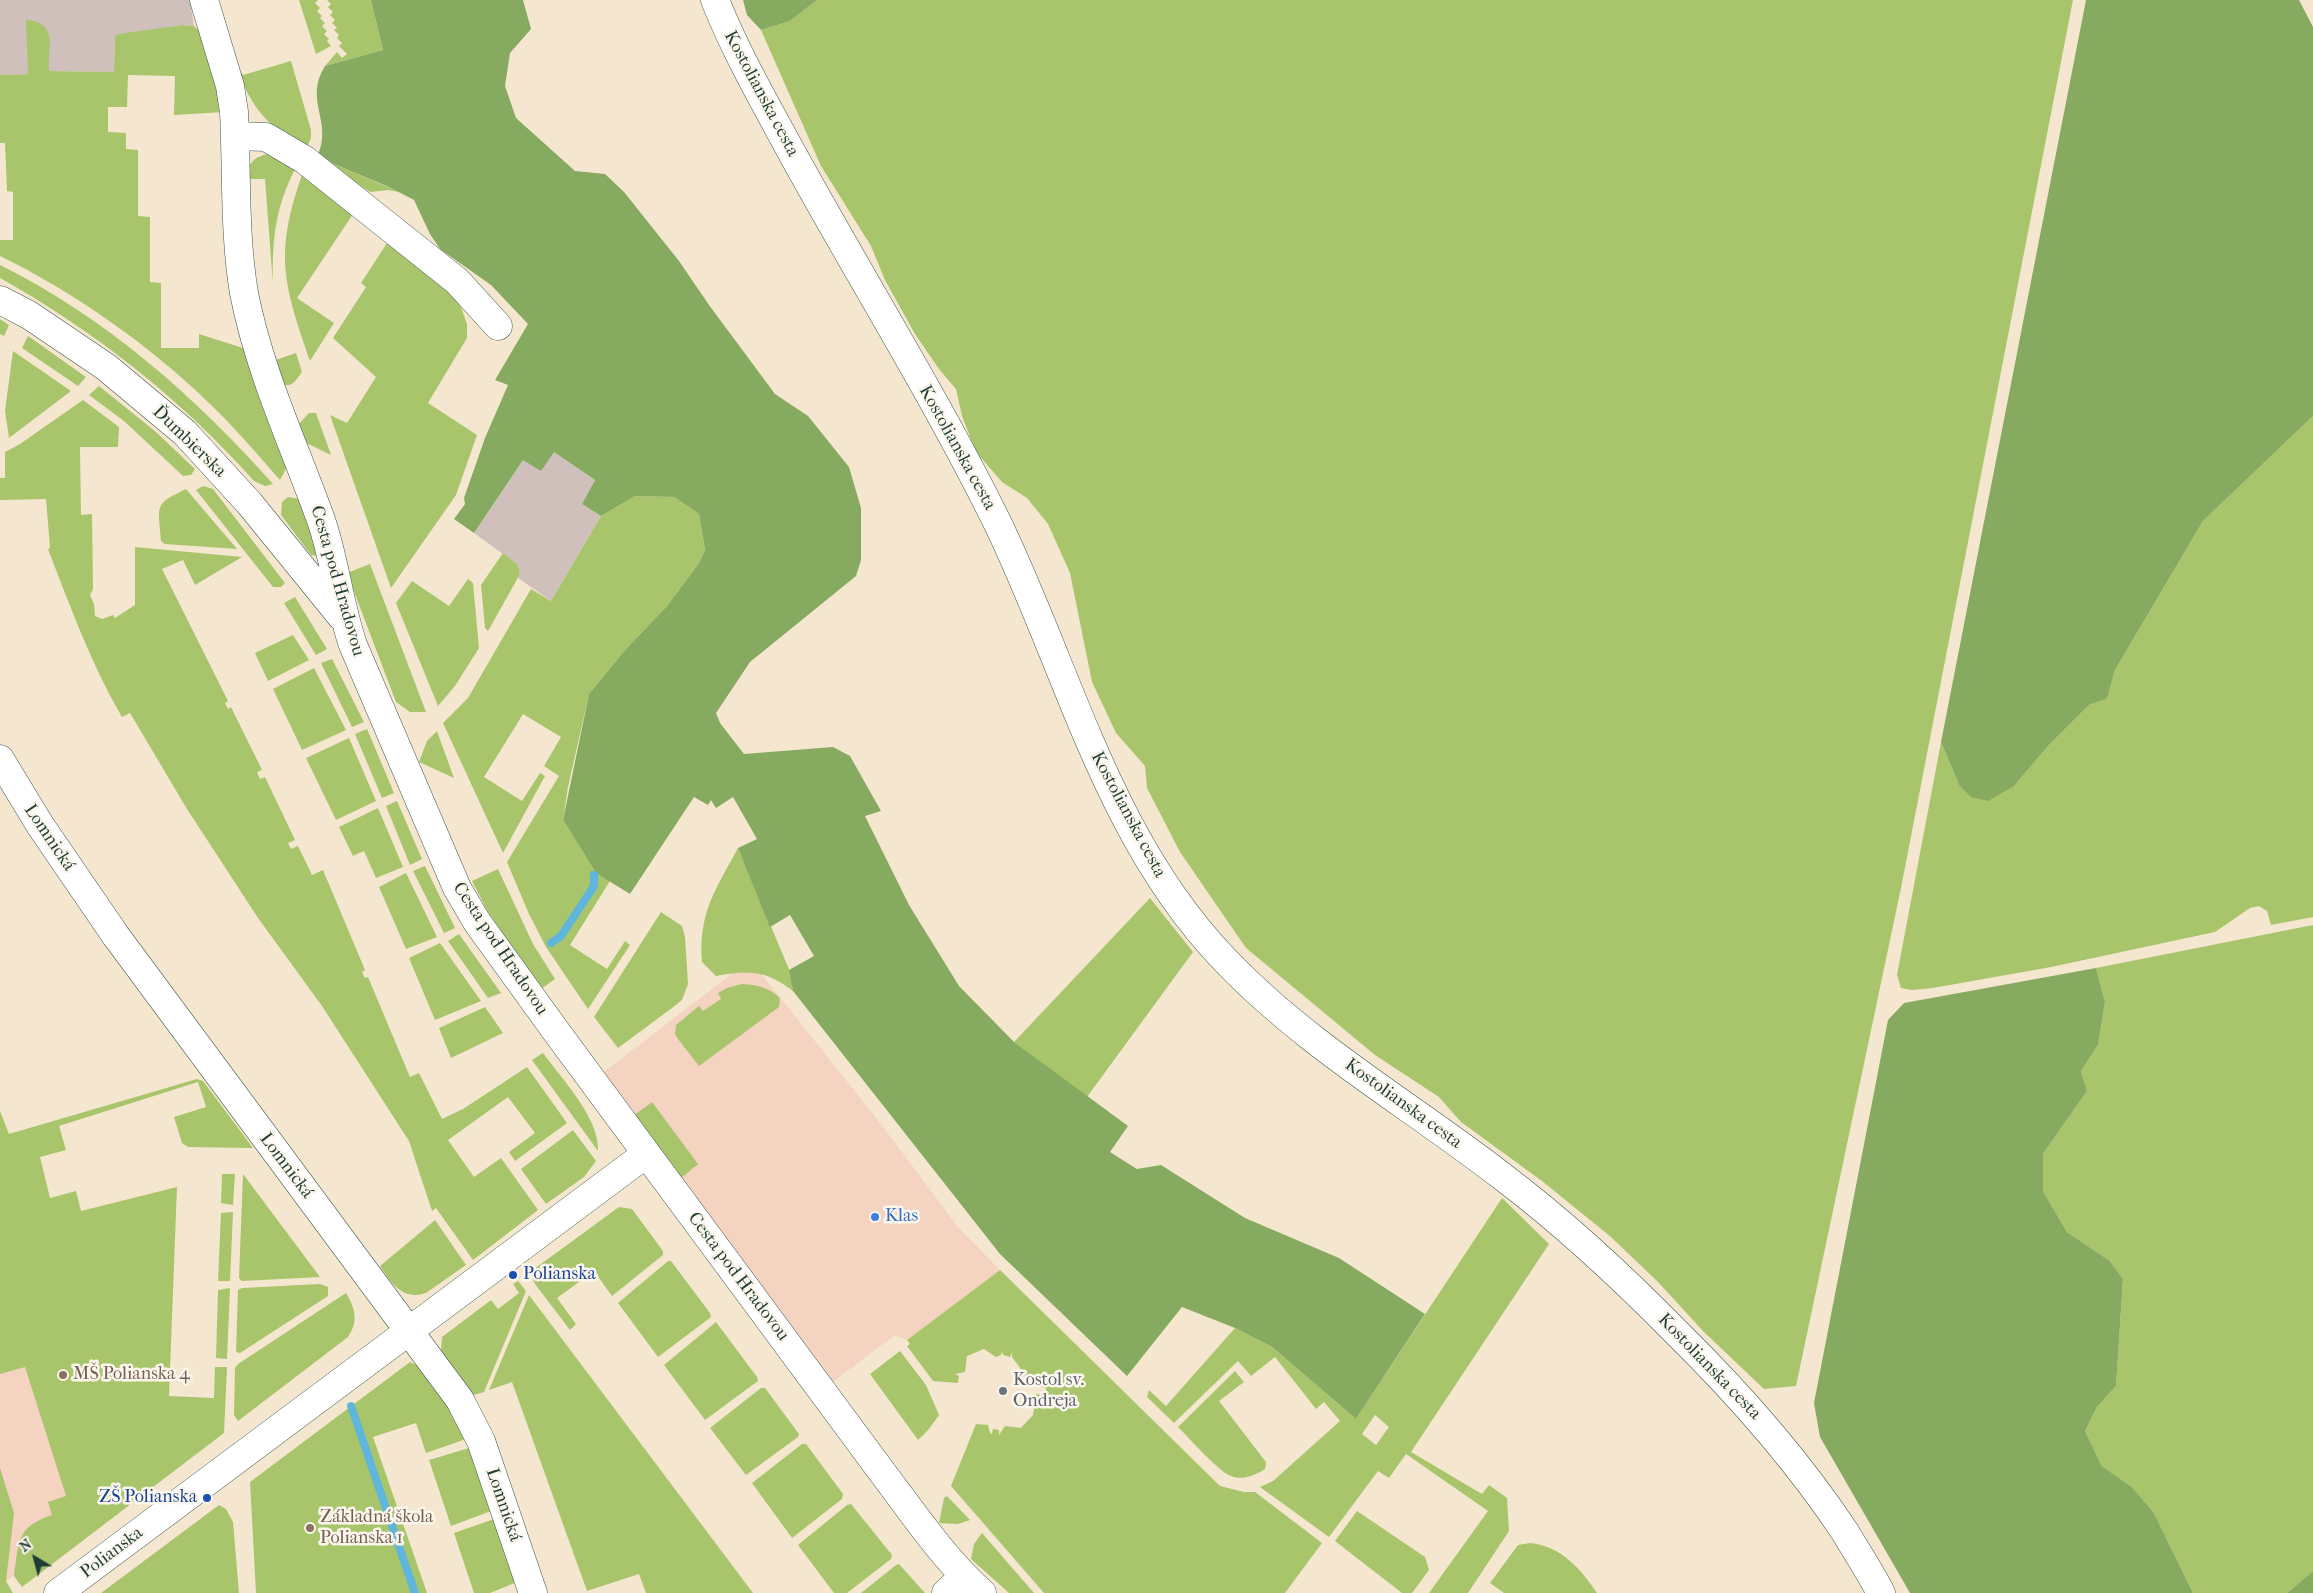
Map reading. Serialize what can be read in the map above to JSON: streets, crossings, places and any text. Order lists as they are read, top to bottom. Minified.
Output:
{"streets":{"street":["Kostolianska cesta","Ďumbierska","Cesta pod Hradovou","Lomnická","Polianska"]},"crossings":[["Ďumbierska","Cesta pod Hradovou"],["Cesta pod Hradovou","Polianska"],["Lomnická","Polianska"]],"places":["Klas","Polianska","MŠ Polianska 4","Kostol sv. Ondreja","ZŠ Polianska","Základná škola Polianska 1"],"north":"top left"}
